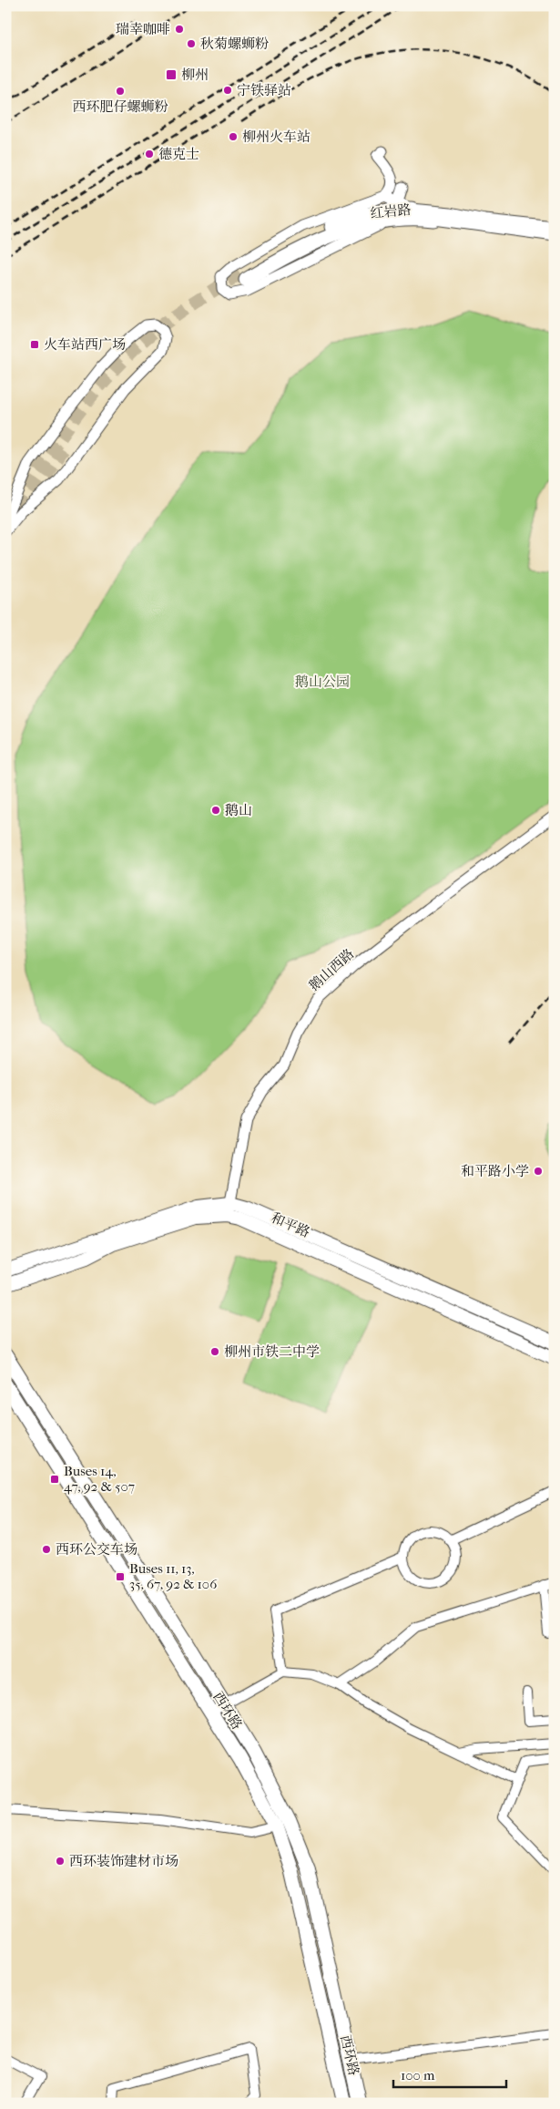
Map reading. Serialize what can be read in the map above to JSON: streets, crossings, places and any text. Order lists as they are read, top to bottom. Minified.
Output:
{"streets":{"main road":["红岩路","和平路","西环路"],"street":["鹅山西路"]},"crossings":[["鹅山西路","和平路"]],"parks":["鹅山公园"],"places":{"other":["瑞幸咖啡","秋菊螺蛳粉","宁铁驿站","西环肥仔螺蛳粉","柳州火车站","德克士","鹅山","和平路小学","柳州市铁二中学","西环公交车场","西环装饰建材市场"],"transit":["柳州","火车站西广场","Buses 14, 47, 92 & 507","Buses 11, 13, 35, 67, 92 & 106"]},"scale_bar":"100 m"}
